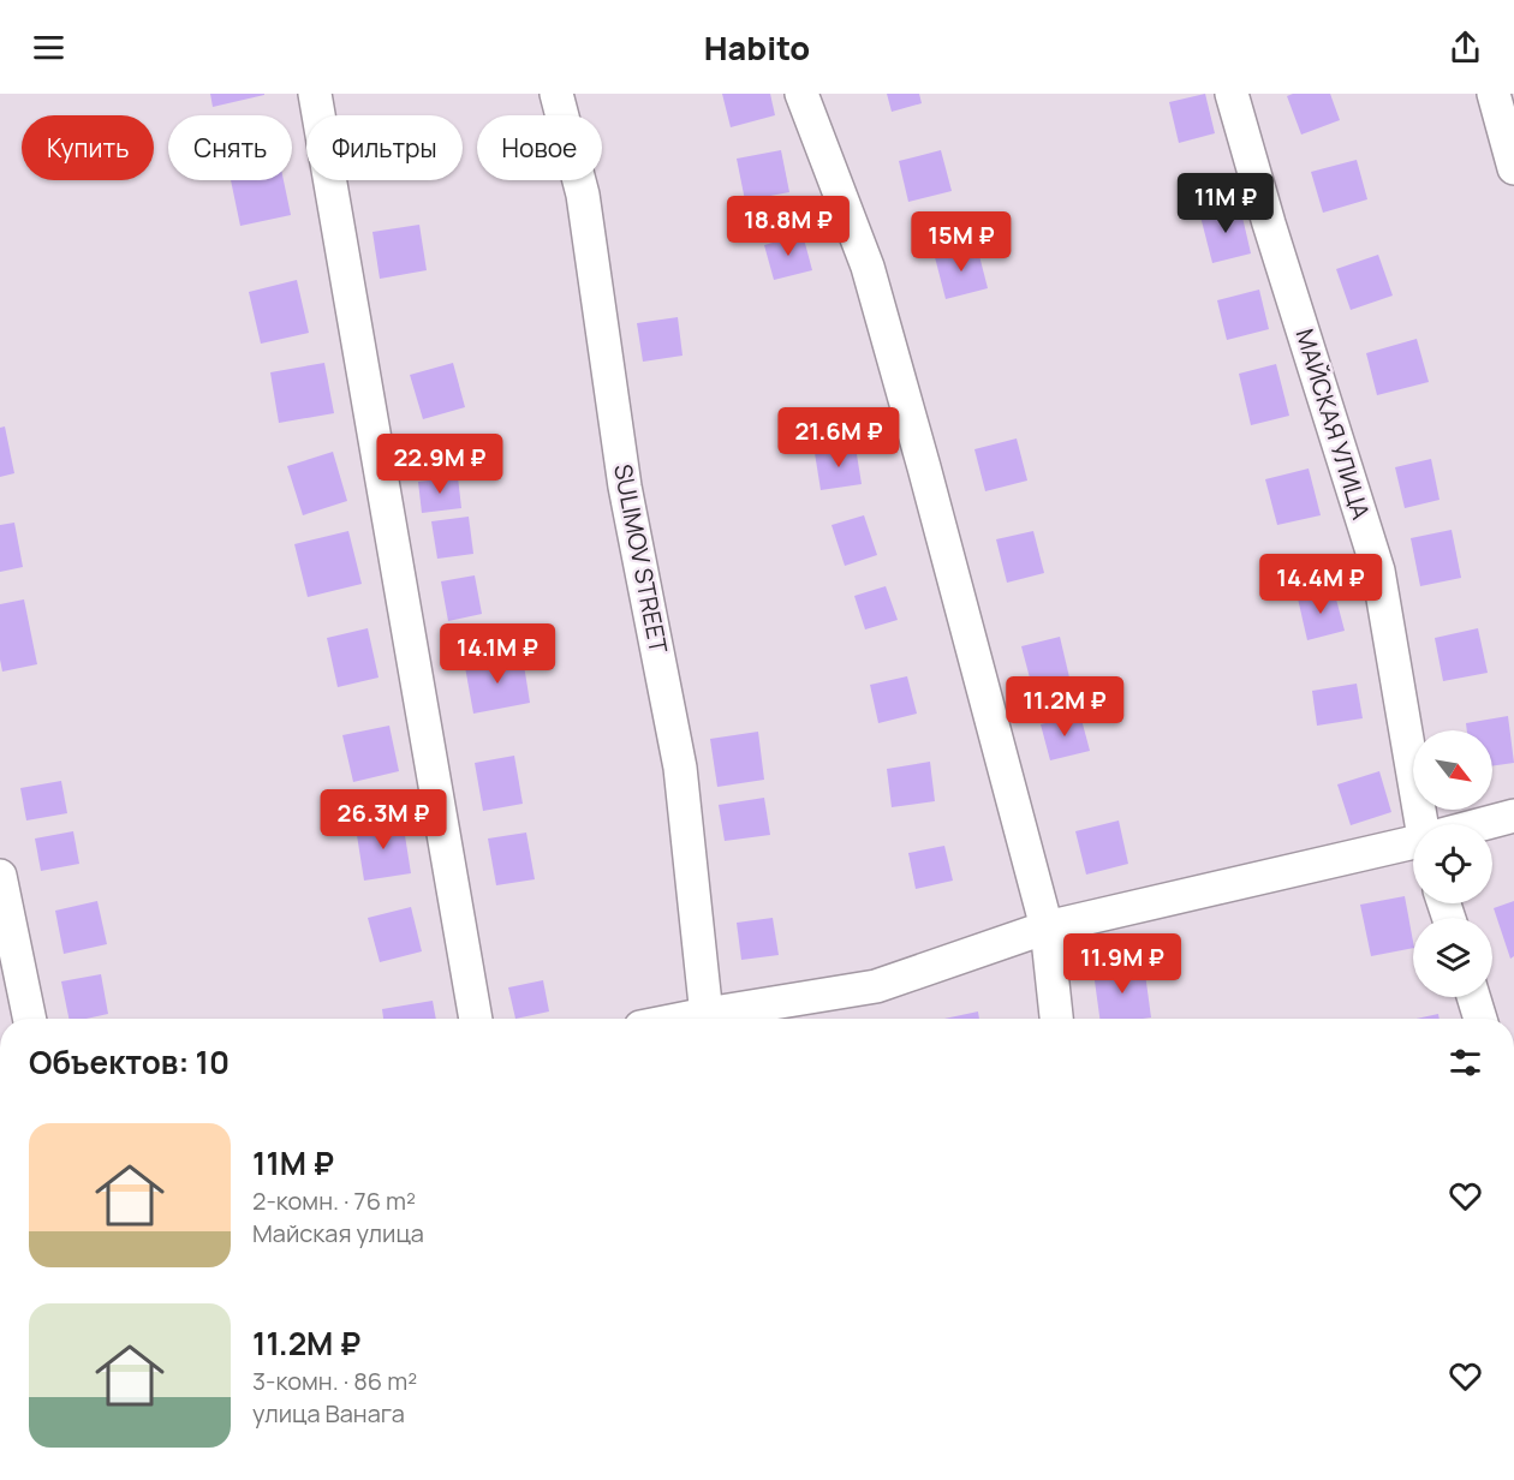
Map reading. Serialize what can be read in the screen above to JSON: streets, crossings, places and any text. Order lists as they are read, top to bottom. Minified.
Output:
{"streets":{"street":["МАЙСКАЯ УЛИЦА","SULIMOV STREET"]},"north":"bottom right","page":{"header":"Habito","chip":["Купить","Снять","Фильтры","Новое"],"price":["11M ₽","18.8M ₽","15M ₽","21.6M ₽","22.9M ₽","14.4M ₽","14.1M ₽","11.2M ₽","26.3M ₽","11.9M ₽"],"heading":"Объектов: 10","list":[{"name":"11M ₽","note":"2-комн. · 76 m² · Майская улица"},{"name":"11.2M ₽","note":"3-комн. · 86 m² · улица Ванага"}]}}
